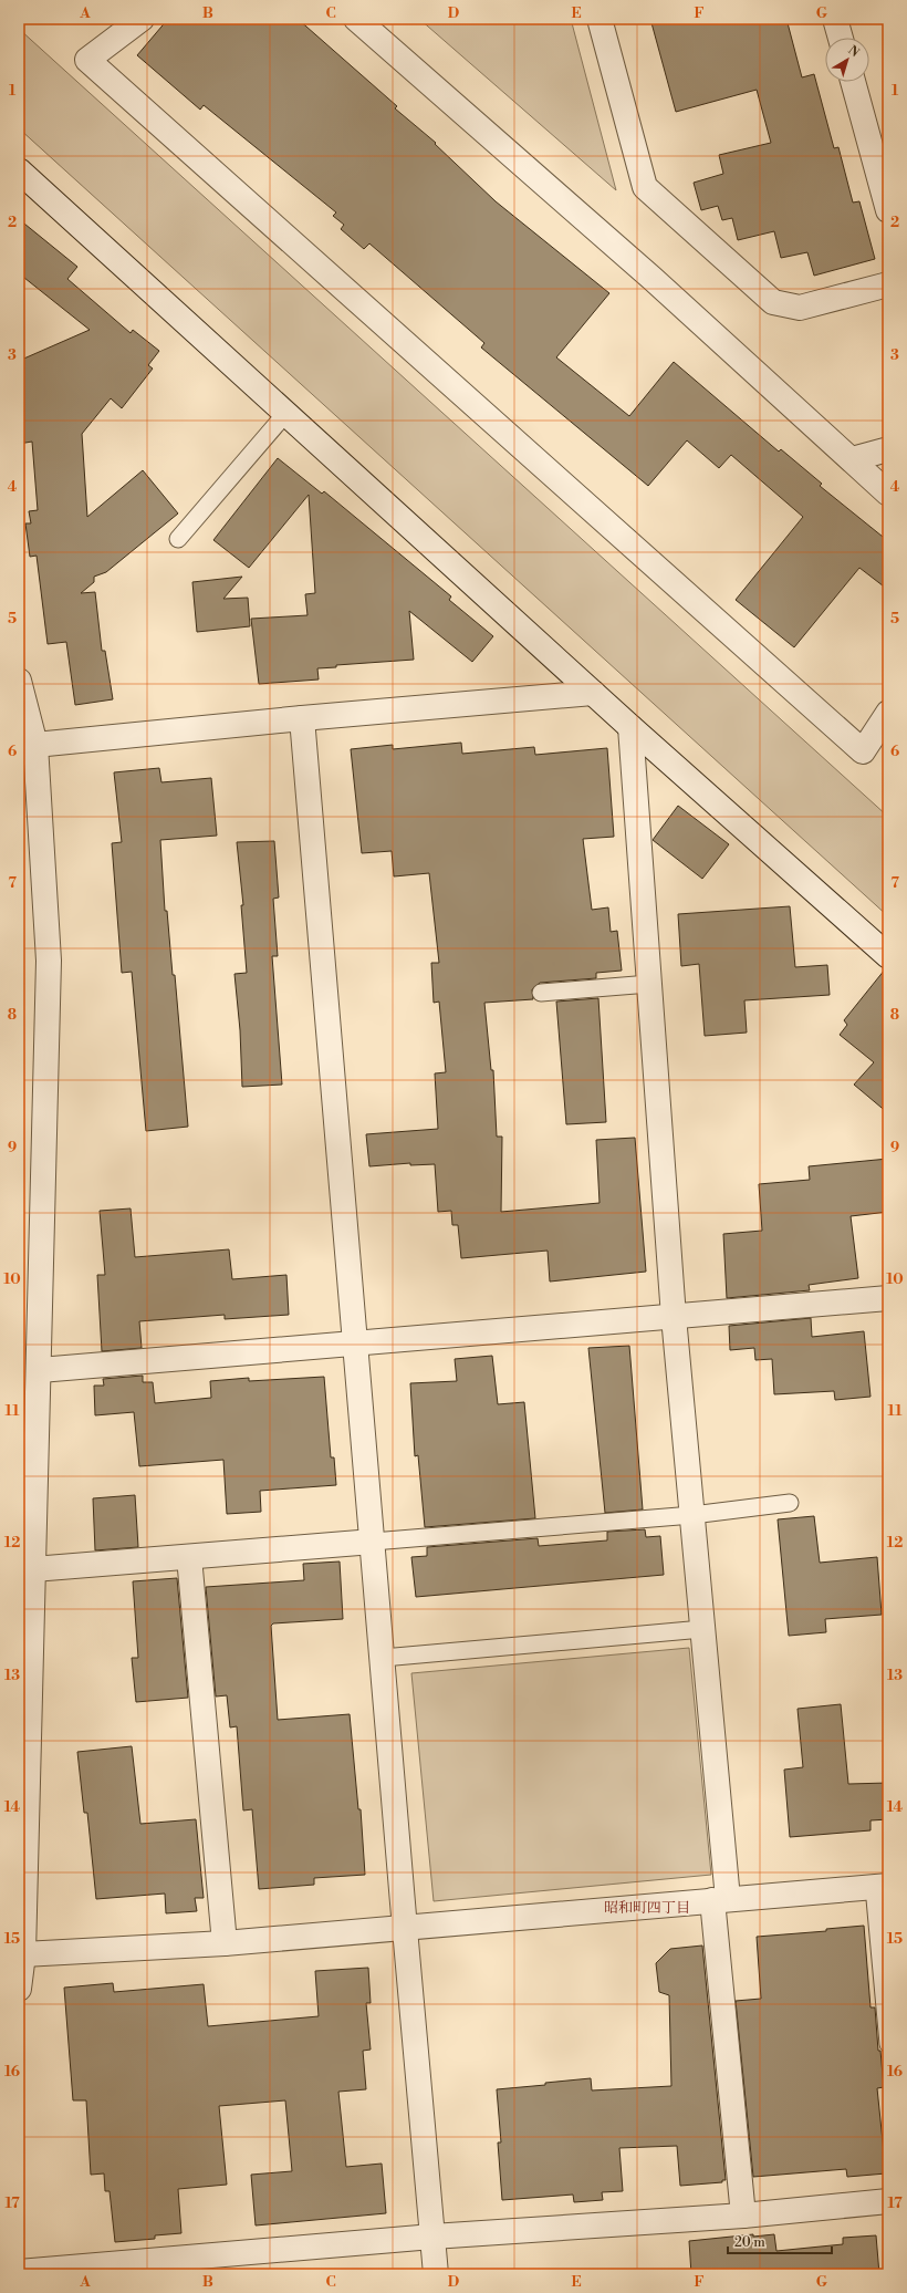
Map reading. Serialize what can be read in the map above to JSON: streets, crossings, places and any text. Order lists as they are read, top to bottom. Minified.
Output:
{"districts":["昭和町四丁目"],"scale_bar":"20 m","north":"top right","grid":{"columns":["A","B","C","D","E","F","G"],"rows":["1","2","3","4","5","6","7","8","9","10","11","12","13","14","15","16","17"]}}
